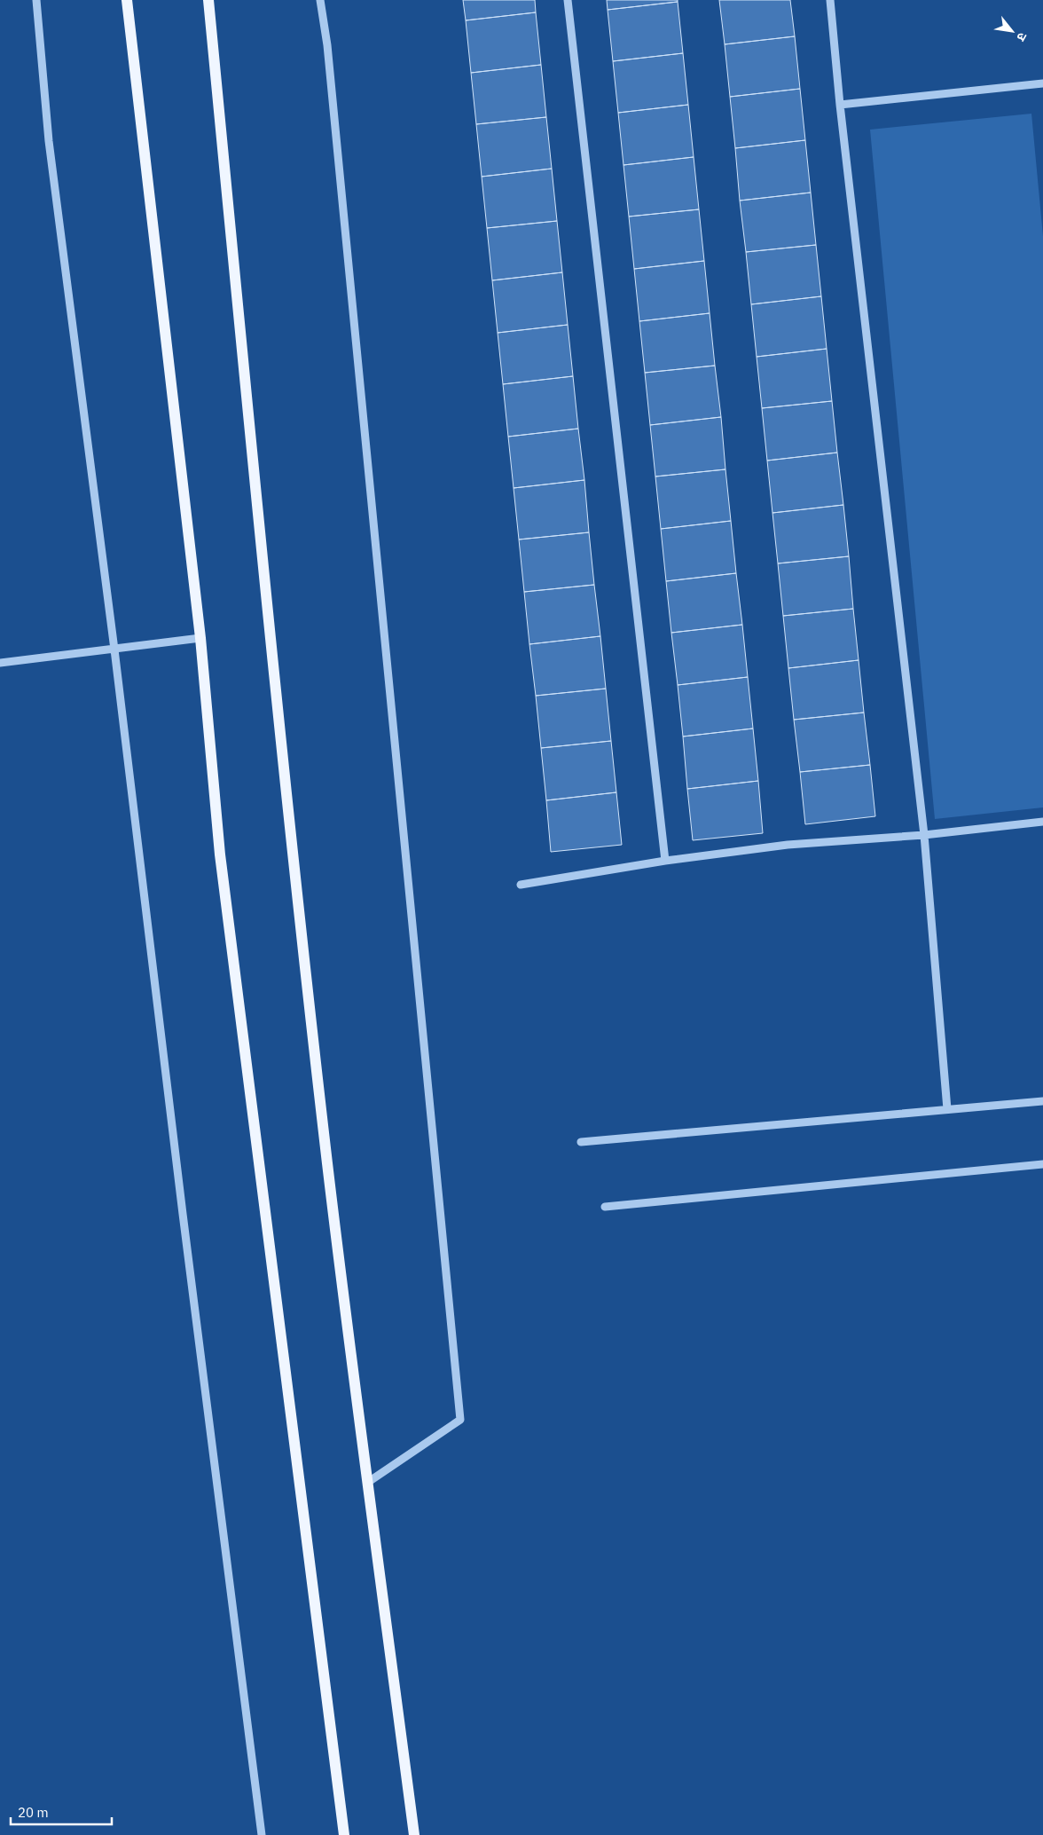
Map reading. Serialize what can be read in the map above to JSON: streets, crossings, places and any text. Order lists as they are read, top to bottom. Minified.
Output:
{"scale_bar":"20 m","north":"bottom right"}
